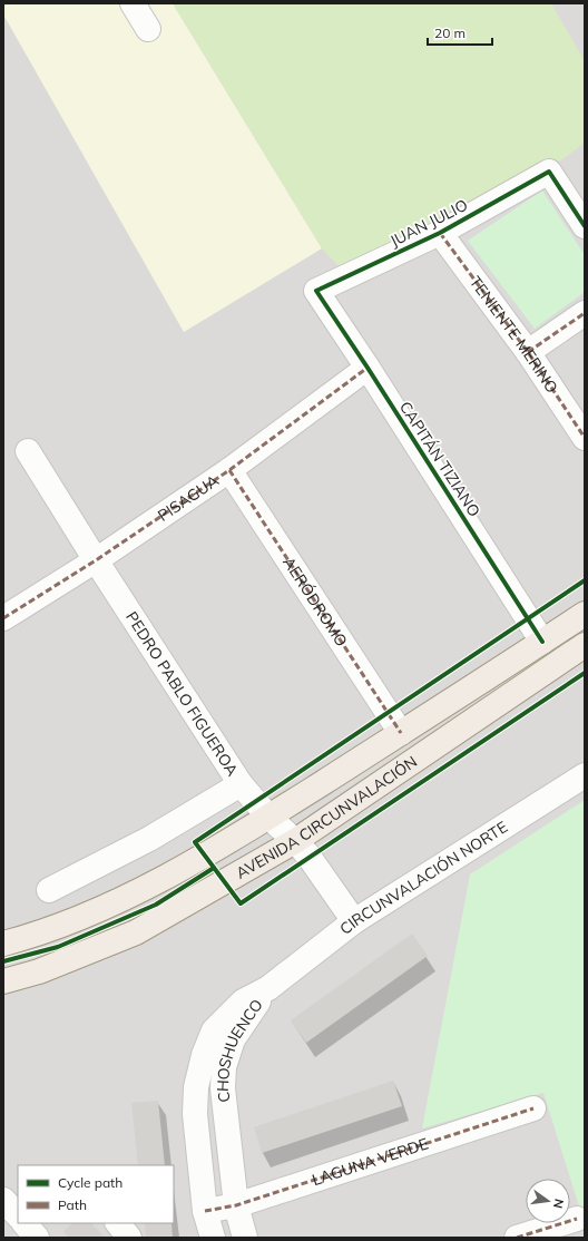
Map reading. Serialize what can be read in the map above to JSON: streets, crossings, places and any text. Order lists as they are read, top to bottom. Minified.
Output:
{"streets":{"main road":["AVENIDA CIRCUNVALACIÓN"],"street":["JUAN JULIO","TENIENTE MERINO","CAPITÁN TIZIANO","PISAGUA","AERÓDROMO","PEDRO PABLO FIGUEROA","CIRCUNVALACIÓN NORTE","CHOSHUENCO","LAGUNA VERDE"]},"crossings":[["JUAN JULIO","TENIENTE MERINO"],["JUAN JULIO","CAPITÁN TIZIANO"],["CAPITÁN TIZIANO","PISAGUA"],["CAPITÁN TIZIANO","AVENIDA CIRCUNVALACIÓN"],["PISAGUA","AERÓDROMO"],["PISAGUA","PEDRO PABLO FIGUEROA"],["AERÓDROMO","AVENIDA CIRCUNVALACIÓN"],["PEDRO PABLO FIGUEROA","AVENIDA CIRCUNVALACIÓN"],["PEDRO PABLO FIGUEROA","CIRCUNVALACIÓN NORTE"],["CIRCUNVALACIÓN NORTE","CHOSHUENCO"],["CHOSHUENCO","LAGUNA VERDE"]],"legend":["Cycle path","Path"],"scale_bar":"20 m","north":"right"}
